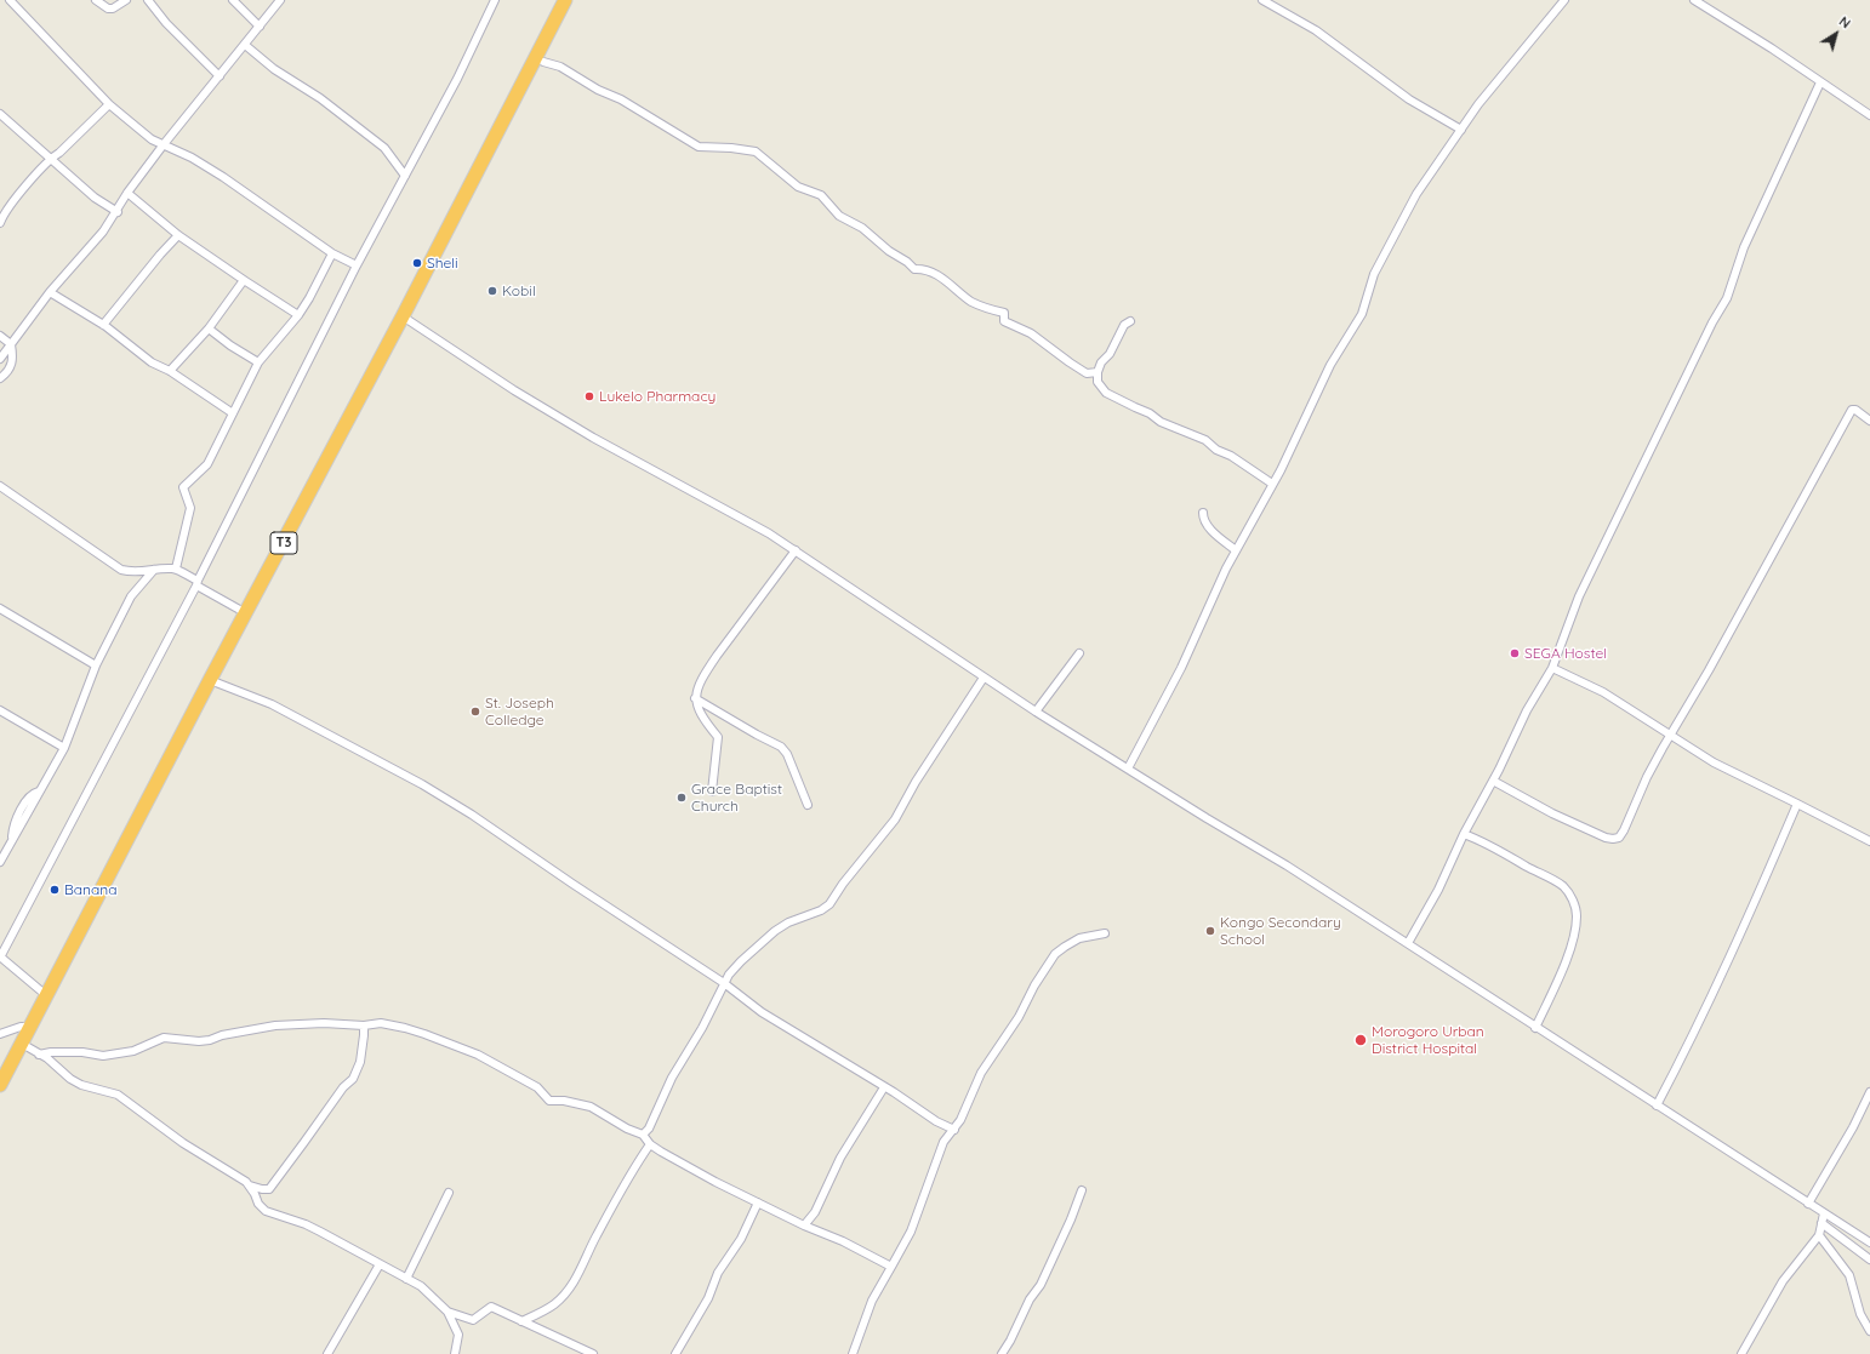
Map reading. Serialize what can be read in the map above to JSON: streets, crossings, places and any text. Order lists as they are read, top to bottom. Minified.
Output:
{"streets":{"highway":["T3"]},"places":["Sheli","Kobil","Lukelo Pharmacy","SEGA Hostel","St. Joseph Colledge","Grace Baptist Church","Banana","Kongo Secondary School","Morogoro Urban District Hospital"],"north":"top right"}
